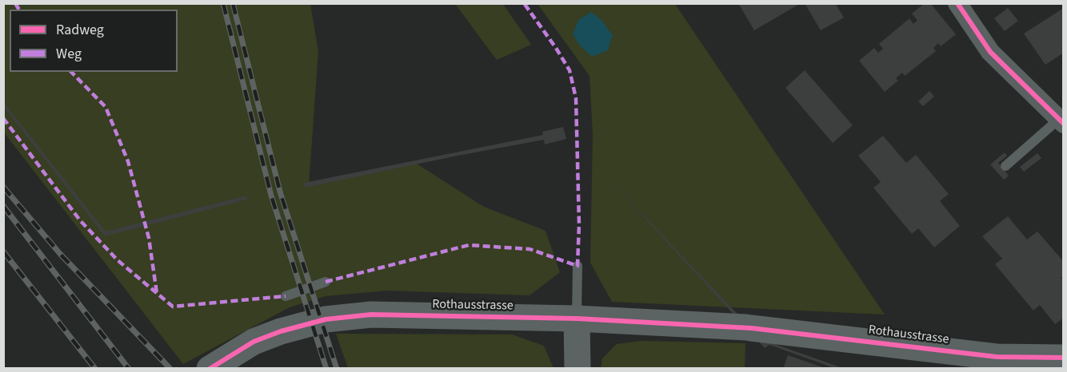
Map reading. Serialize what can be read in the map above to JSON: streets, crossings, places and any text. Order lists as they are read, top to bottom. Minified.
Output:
{"streets":{"street":["Rothausstrasse"]},"legend":["Radweg","Weg"]}
